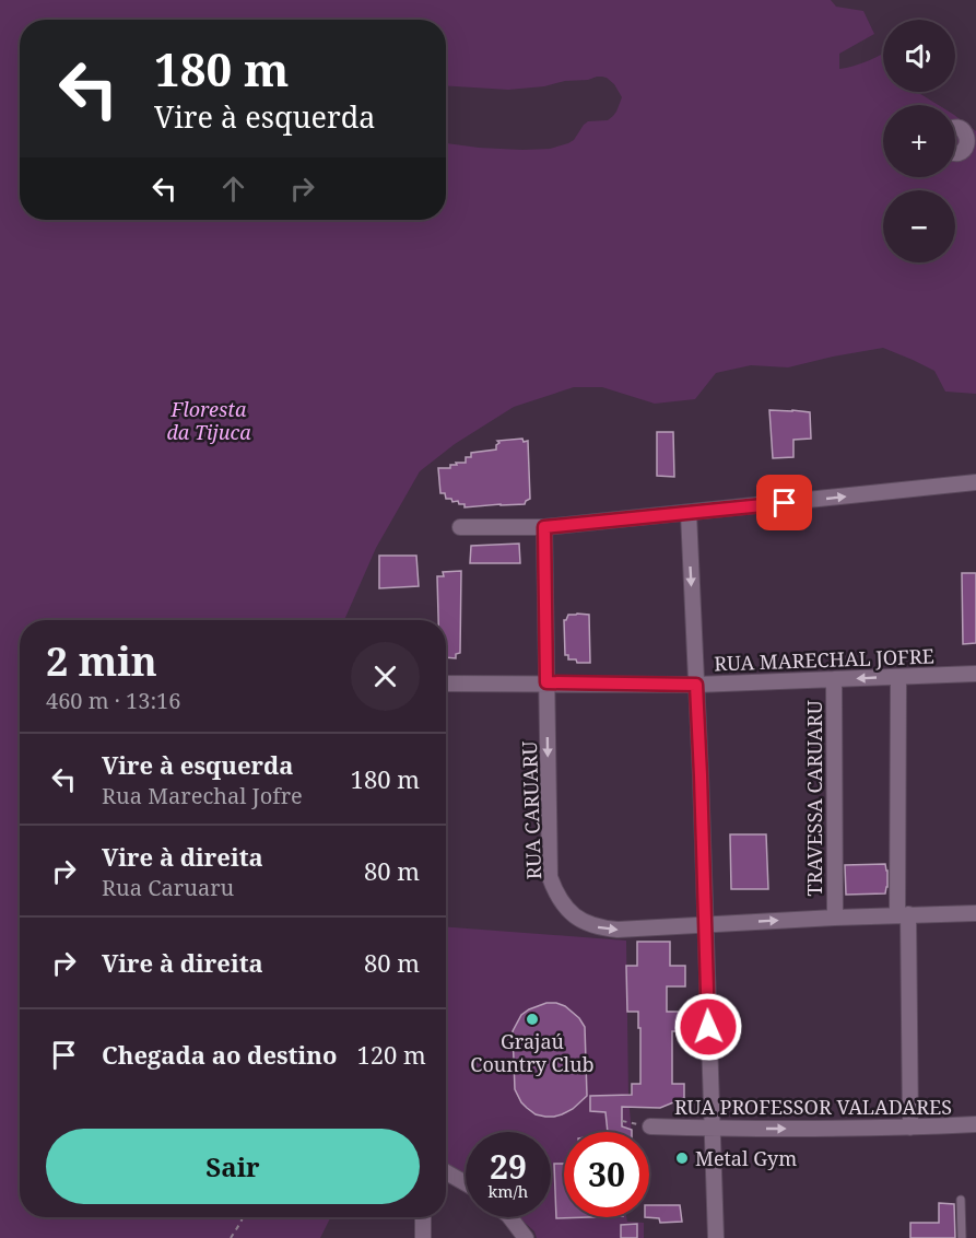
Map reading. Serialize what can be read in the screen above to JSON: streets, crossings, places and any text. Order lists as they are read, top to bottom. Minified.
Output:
{"streets":{"street":["RUA MARECHAL JOFRE","TRAVESSA CARUARU","RUA CARUARU","RUA PROFESSOR VALADARES"]},"crossings":[["RUA MARECHAL JOFRE","TRAVESSA CARUARU"],["RUA MARECHAL JOFRE","RUA CARUARU"],["TRAVESSA CARUARU","RUA CARUARU"]],"one_way":["RUA PROFESSOR VALADARES"],"parks":["Floresta da Tijuca"],"places":["Grajaú Country Club","Metal Gym"],"page":{"map_buttons":["+","−"],"turn":["180 m","Vire à esquerda"],"heading":["2 min","460 m · 13:16"],"list":[{"name":"Vire à esquerda","note":"Rua Marechal Jofre","value":"180 m"},{"name":"Vire à direita","note":"Rua Caruaru","value":"80 m"},{"name":"Vire à direita","value":"80 m"},{"name":"Chegada ao destino","value":"120 m"}],"buttons":"Sair","speed":"29 km/h","limit":"30"}}
